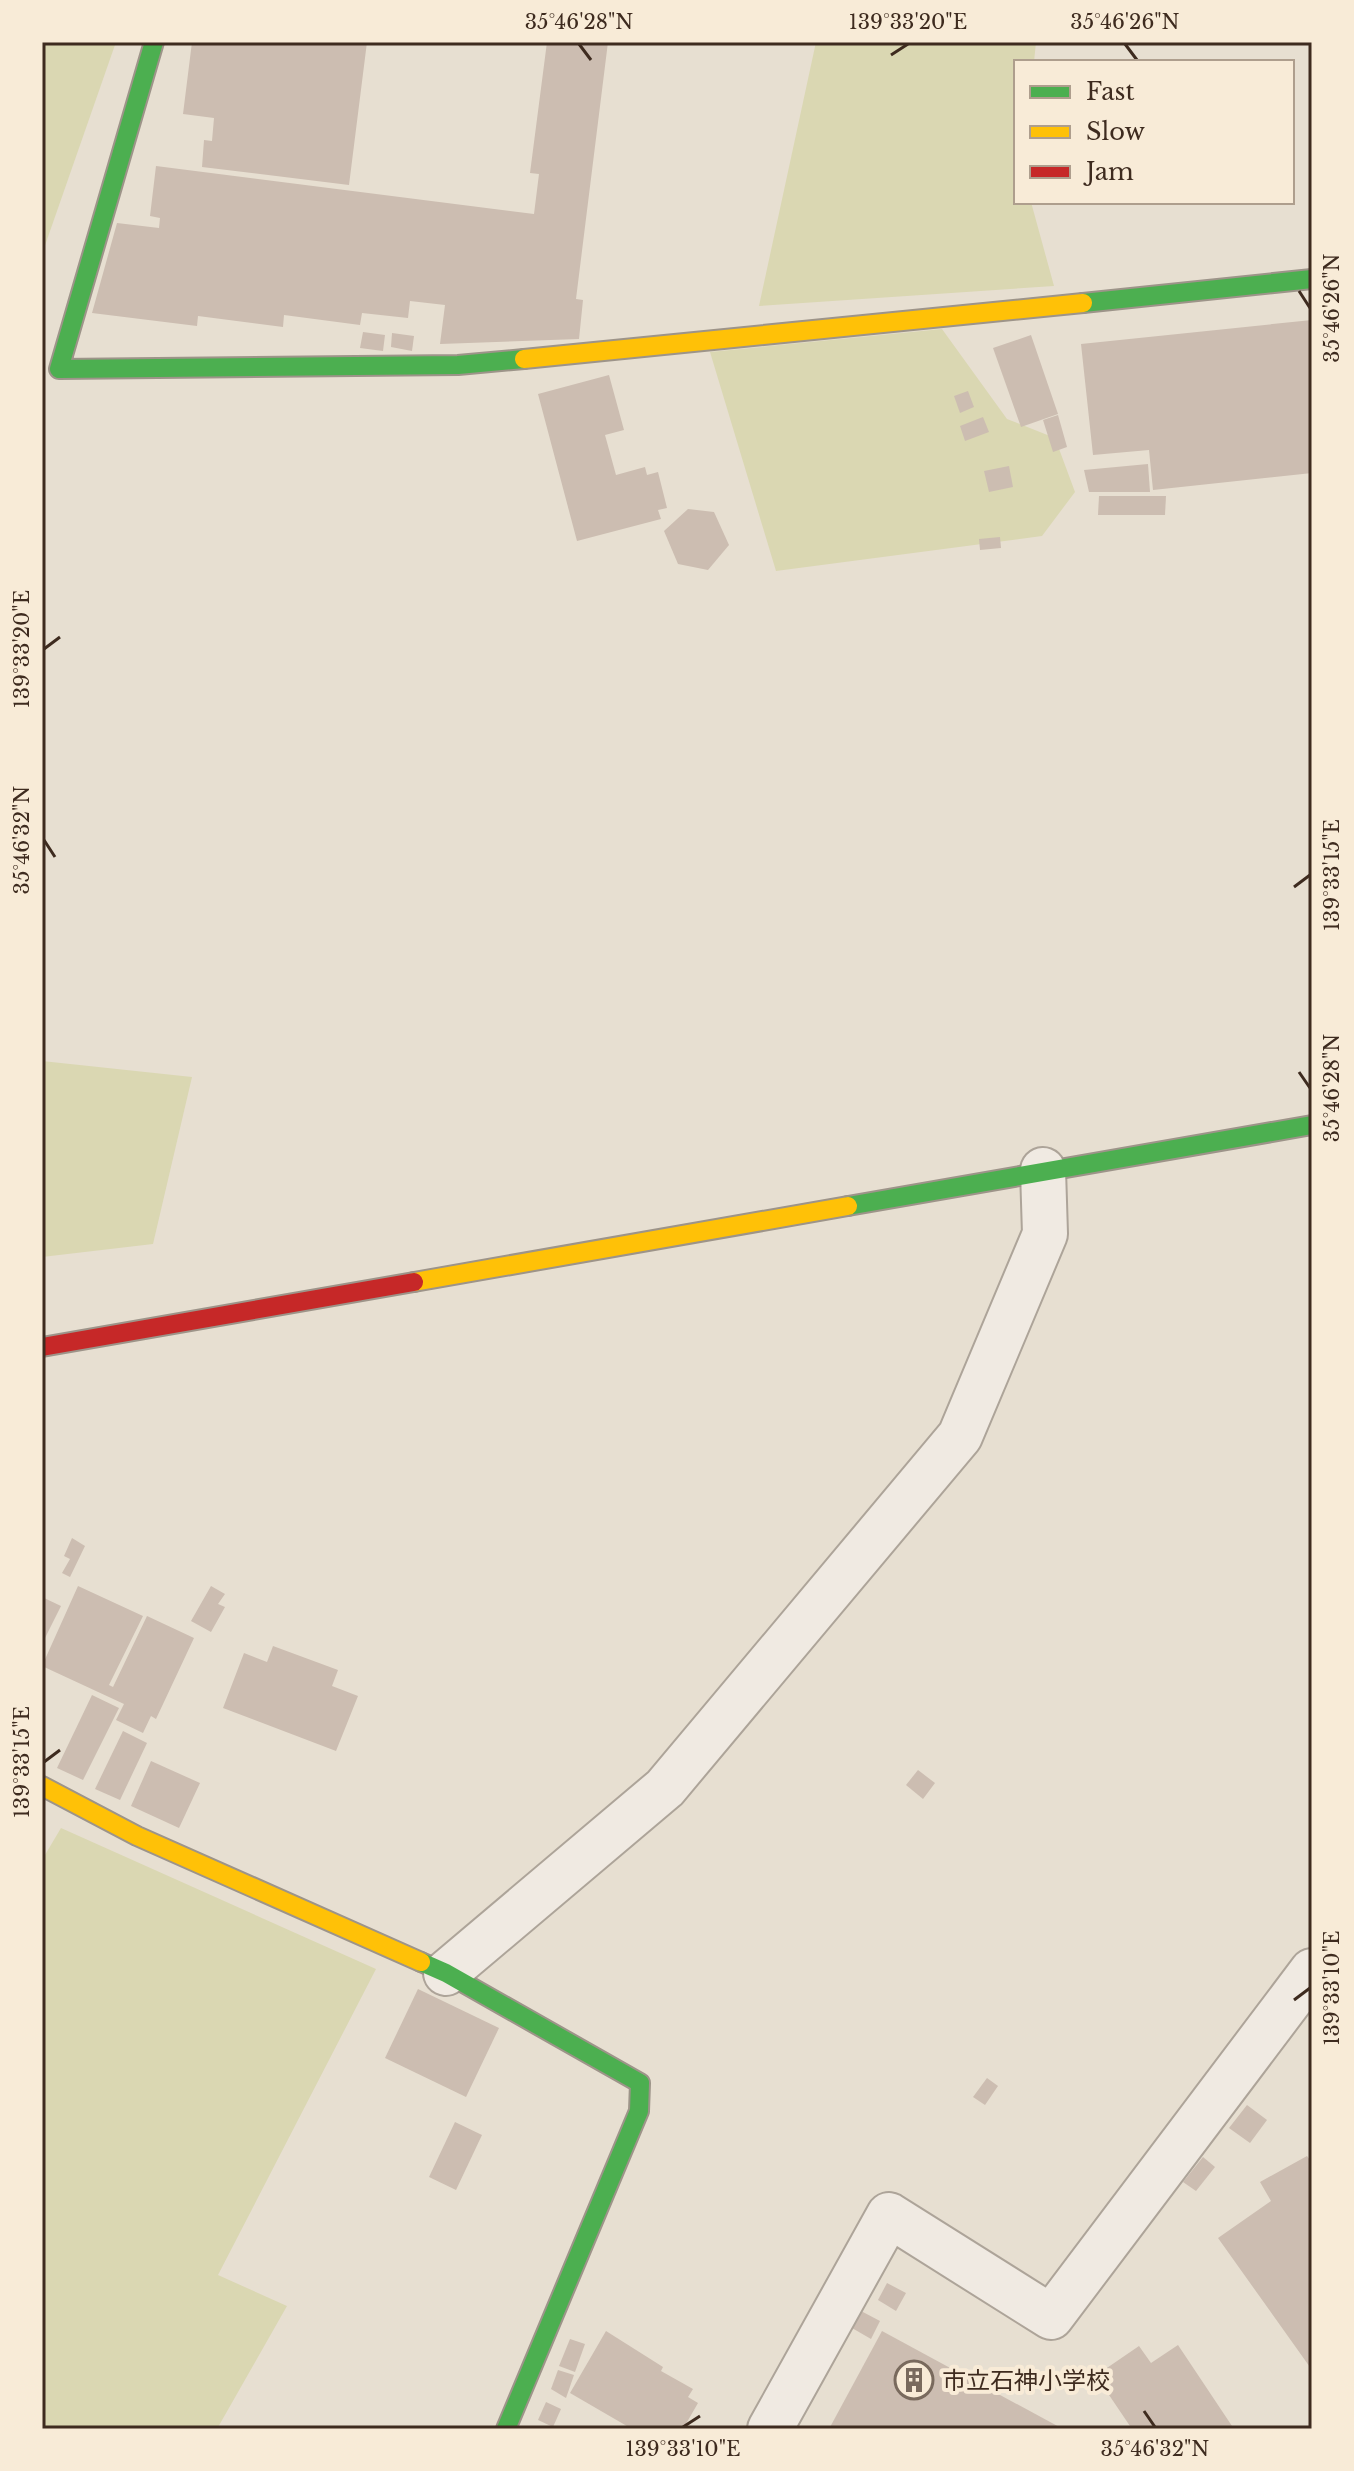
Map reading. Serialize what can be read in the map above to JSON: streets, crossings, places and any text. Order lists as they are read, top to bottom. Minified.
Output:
{"places":{"building":["市立石神小学校"]},"legend":["Fast","Slow","Jam"],"coordinates":["35°46'28\"N","139°33'20\"E","35°46'26\"N","35°46'32\"N","139°33'15\"E","139°33'10\"E"]}
